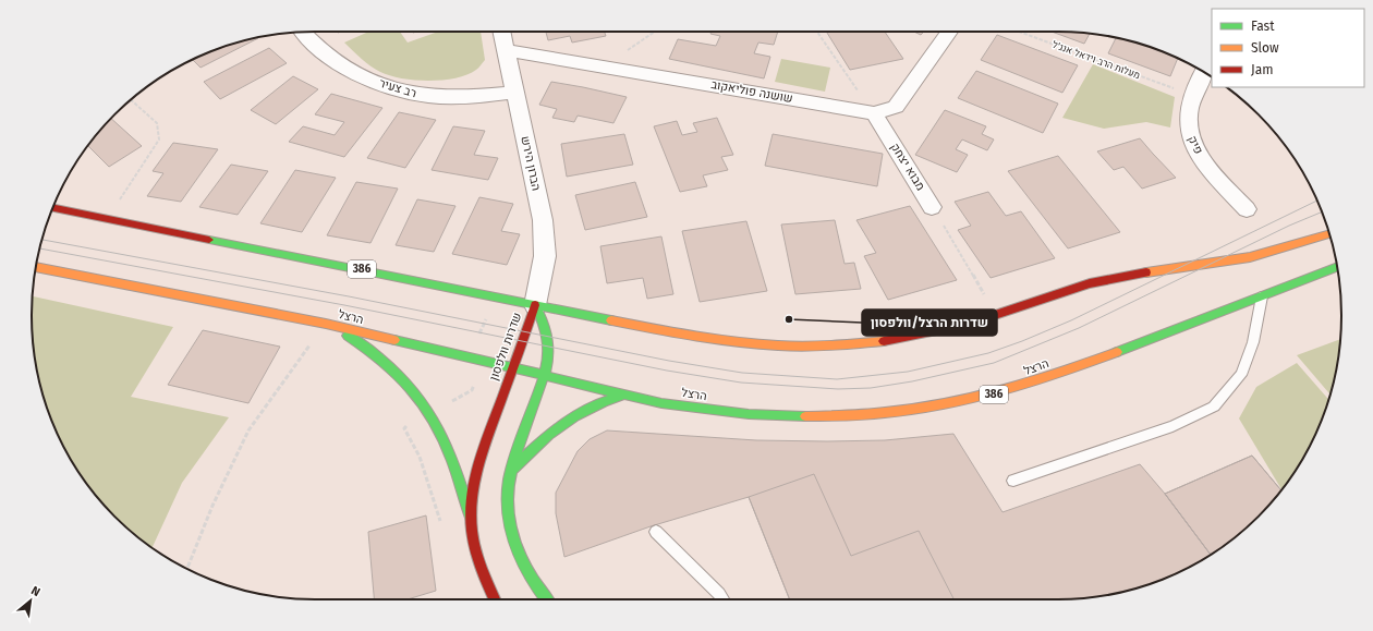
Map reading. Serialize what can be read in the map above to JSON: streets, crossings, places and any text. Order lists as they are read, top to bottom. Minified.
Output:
{"streets":{"main road":["386","הרצל","שדרות וולפסון"],"street":["רב צעיר","שושנה פוליאקוב","פיק","הברון הירש","מבוא יצחק"],"path":["מעלות הרב וידאל אנג'ל"]},"crossings":[["מעלות הרב וידאל אנג'ל","פיק"],["רב צעיר","הברון הירש"],["שושנה פוליאקוב","הברון הירש"],["שושנה פוליאקוב","מבוא יצחק"],["הברון הירש","386"],["הברון הירש","שדרות וולפסון"],["386","שדרות וולפסון"],["הרצל","שדרות וולפסון"]],"places":["שדרות הרצל/וולפסון"],"legend":["Fast","Slow","Jam"],"north":"top right"}
